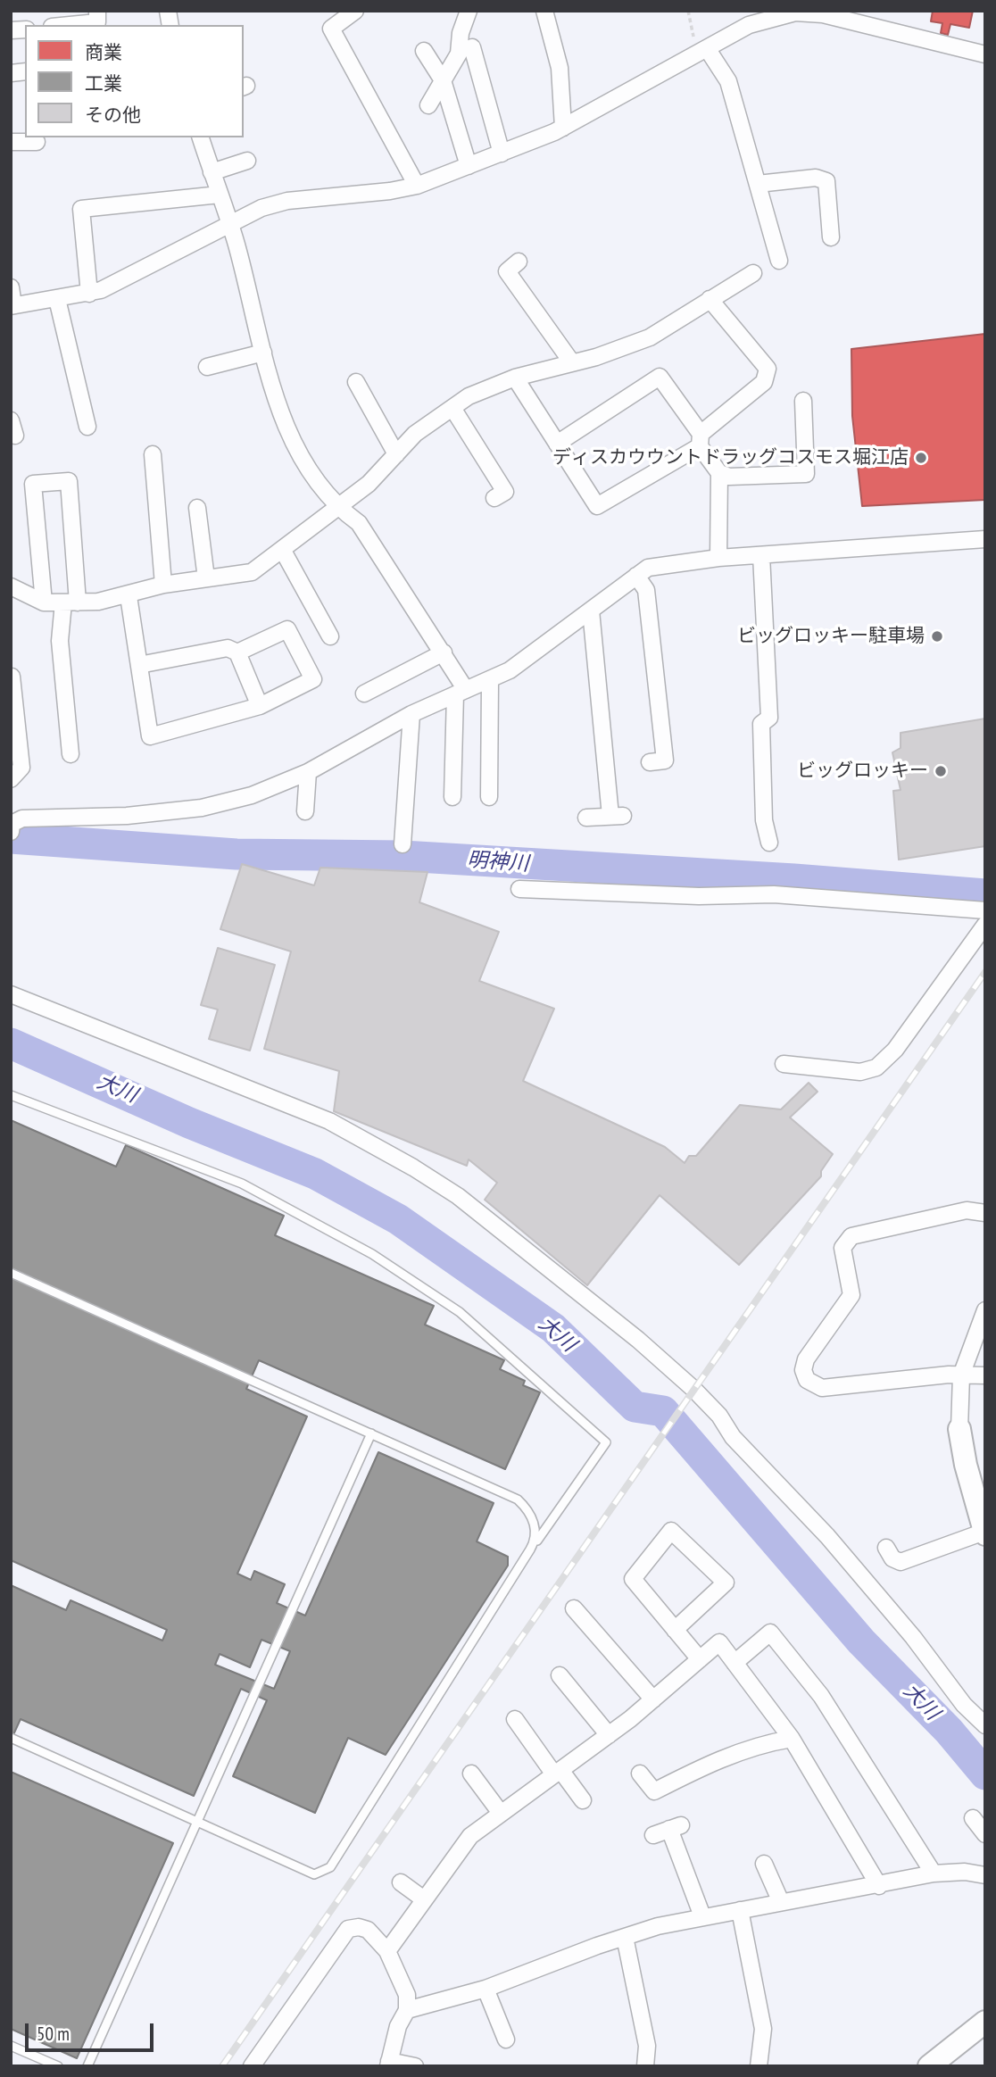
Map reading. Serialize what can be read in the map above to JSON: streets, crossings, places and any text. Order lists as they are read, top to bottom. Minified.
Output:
{"water":["明神川","大川"],"places":["ディスカウウントドラッグコスモス堀江店","ビッグロッキー駐車場","ビッグロッキー"],"legend":["商業","工業","その他"],"scale_bar":"50 m"}
